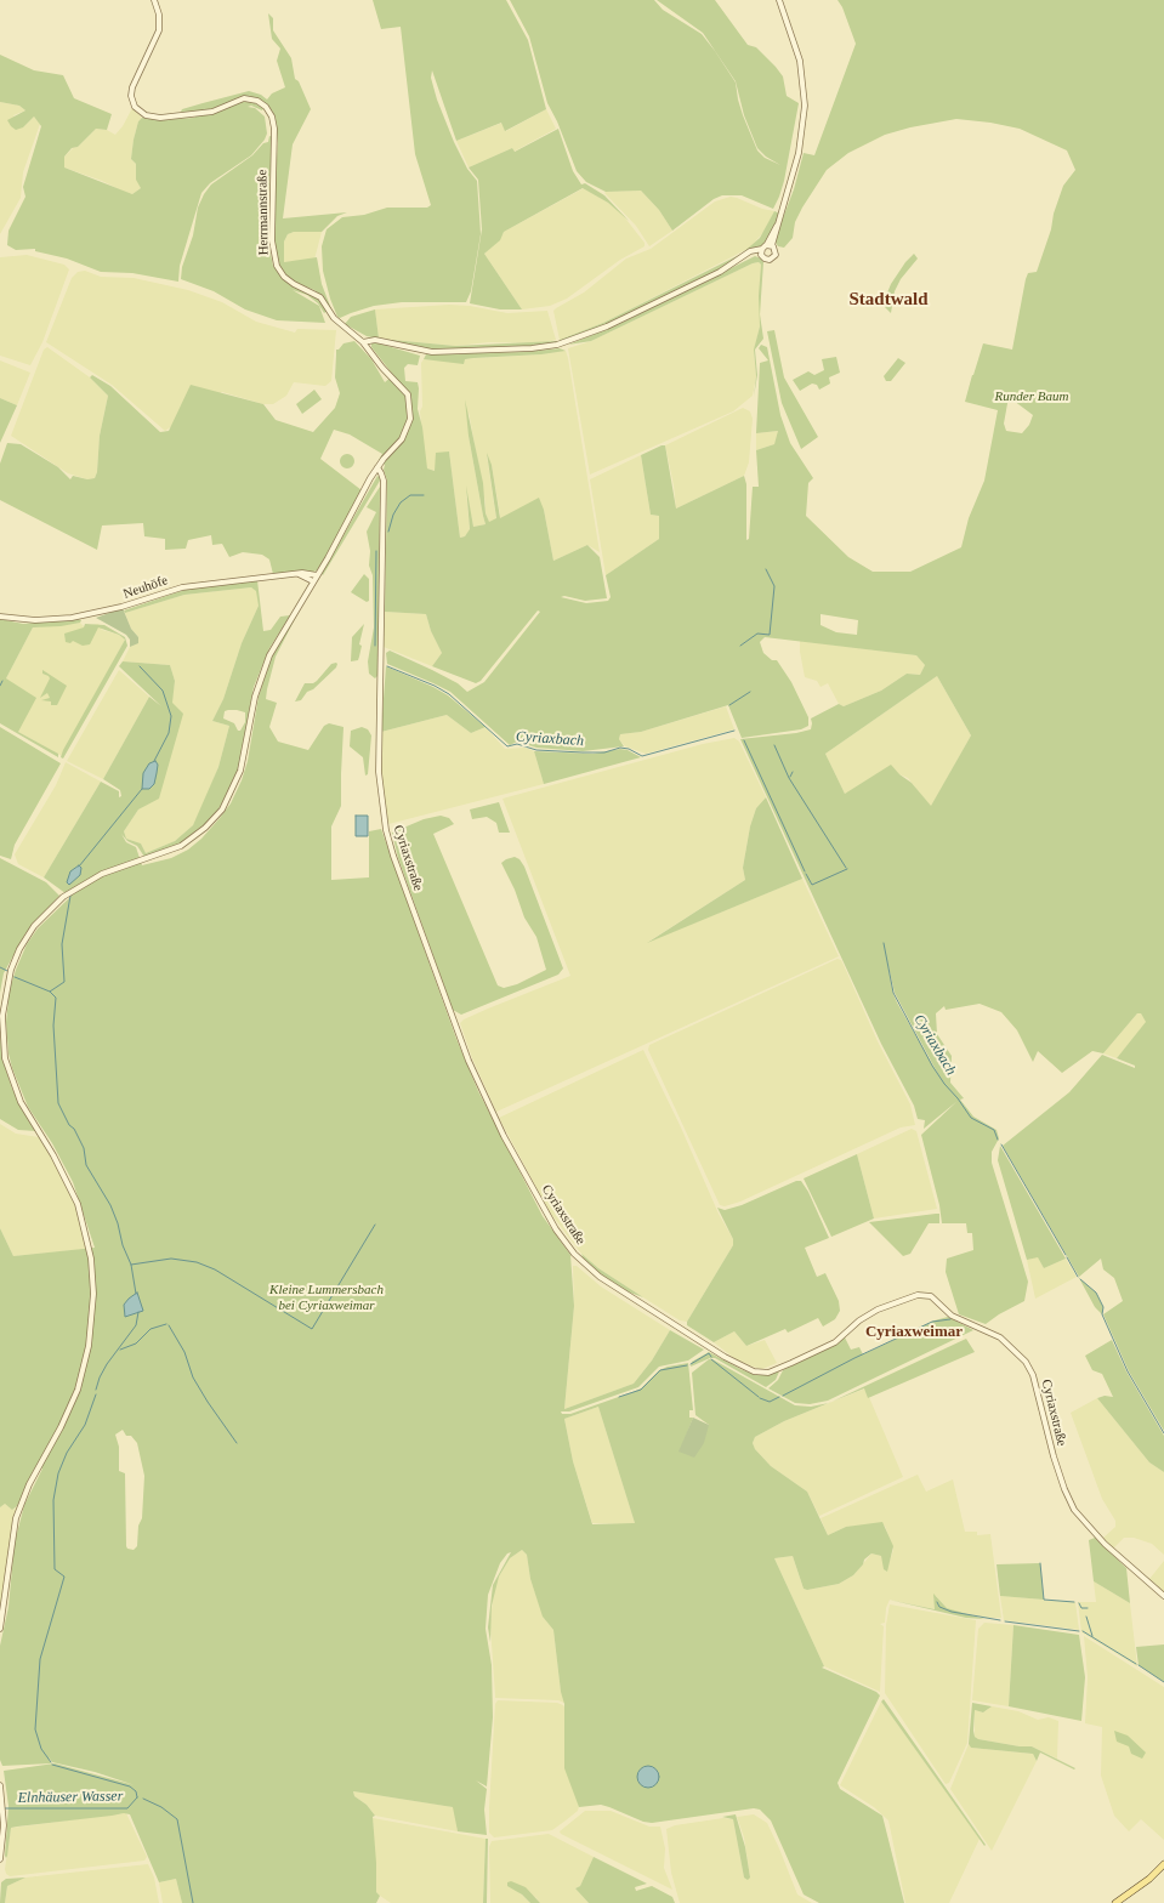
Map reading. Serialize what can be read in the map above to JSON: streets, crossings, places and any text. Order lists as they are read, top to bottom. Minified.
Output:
{"streets":{"street":["Herrmannstraße","Neuhöfe","Cyriaxstraße"]},"crossings":[["Herrmannstraße","Neuhöfe"],["Herrmannstraße","Cyriaxstraße"]],"districts":["Stadtwald","Cyriaxweimar"],"water":["Cyriaxbach","Elnhäuser Wasser"],"parks":["Runder Baum","Kleine Lummersbach bei Cyriaxweimar"]}
